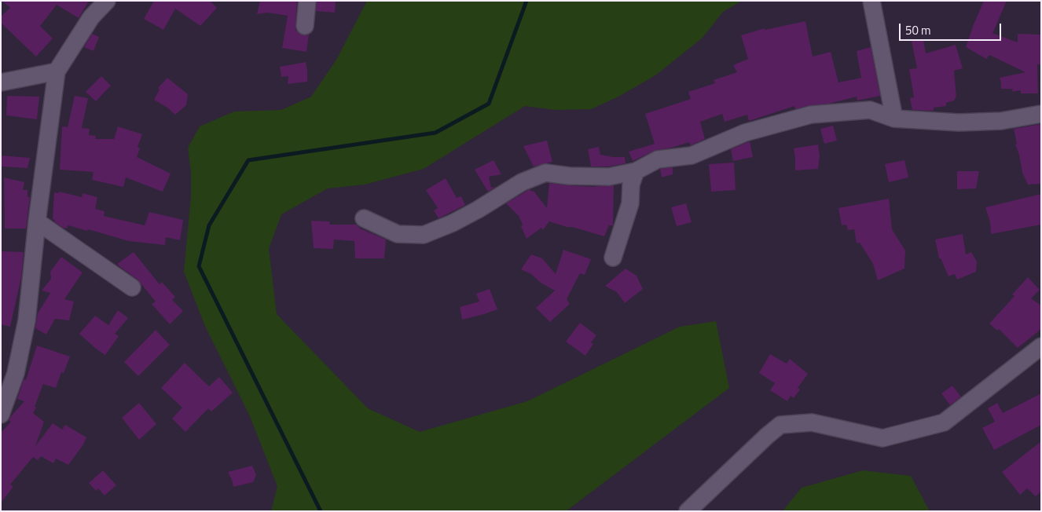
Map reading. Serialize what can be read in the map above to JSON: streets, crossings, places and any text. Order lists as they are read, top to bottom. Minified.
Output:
{"scale_bar":"50 m"}
